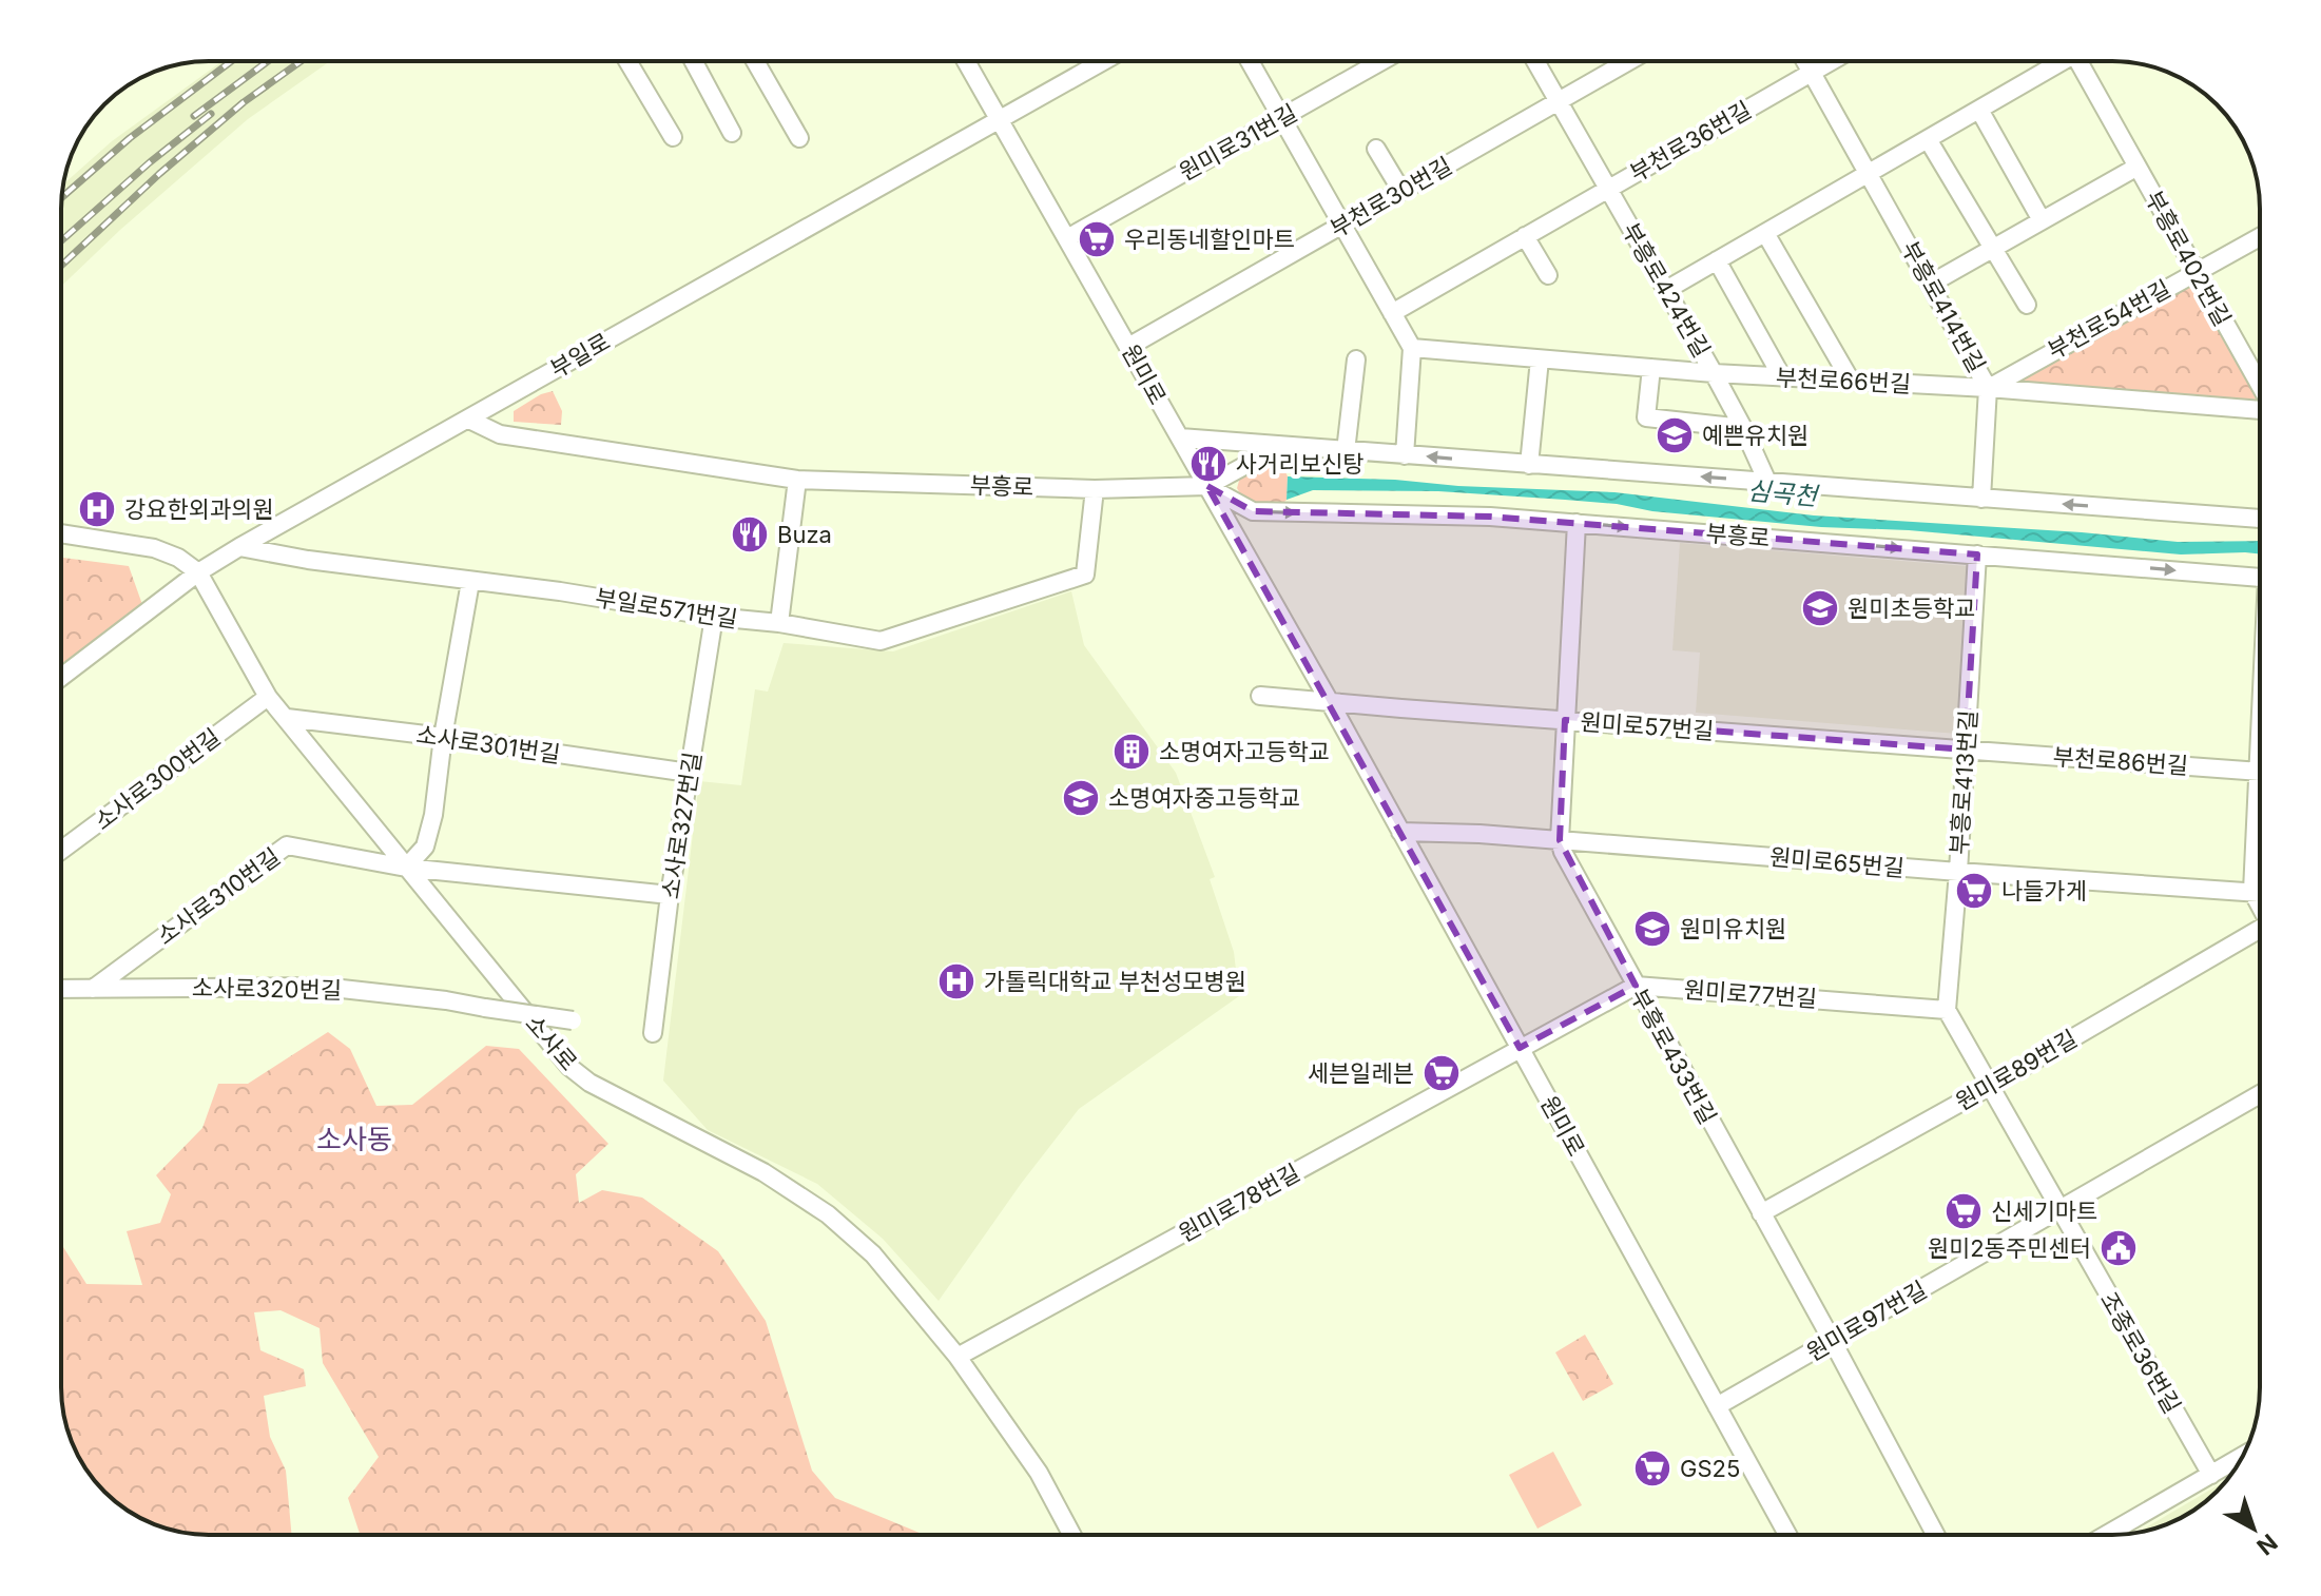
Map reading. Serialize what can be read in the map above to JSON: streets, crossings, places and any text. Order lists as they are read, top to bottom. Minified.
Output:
{"streets":{"street":["부천로36번길","원미로31번길","부천로30번길","부흥로402번길","부흥로424번길","부흥로414번길","부천로54번길","부일로","원미로","부천로66번길","부흥로","부일로571번길","원미로57번길","소사로301번길","부천로86번길","소사로300번길","부흥로413번길","소사로327번길","원미로65번길","소사로310번길","소사로320번길","원미로77번길","소사로","부흥로433번길","원미로89번길","원미로78번길","원미로97번길","조종로36번길"]},"crossings":[["부천로36번길","부흥로424번길"],["부천로36번길","부흥로414번길"],["원미로31번길","원미로"],["부천로30번길","부흥로424번길"],["부천로30번길","원미로"],["부흥로402번길","부천로54번길"],["부흥로424번길","부천로66번길"],["부흥로424번길","부흥로"],["부흥로414번길","부천로54번길"],["부흥로414번길","부천로66번길"],["부흥로414번길","부흥로"],["부천로54번길","부천로66번길"],["부일로","원미로"],["부일로","부흥로"],["부일로","부일로571번길"],["부일로","소사로"],["원미로","부흥로"],["원미로","원미로57번길"],["원미로","원미로65번길"],["원미로","원미로78번길"],["원미로","원미로97번길"],["부흥로","부일로571번길"],["부흥로","부흥로413번길"],["부일로571번길","소사로327번길"],["원미로57번길","부천로86번길"],["원미로57번길","부흥로413번길"],["소사로301번길","소사로327번길"],["소사로301번길","소사로"],["부천로86번길","부흥로413번길"],["소사로300번길","소사로"],["부흥로413번길","원미로65번길"],["부흥로413번길","원미로77번길"],["부흥로413번길","조종로36번길"],["소사로327번길","소사로310번길"],["원미로65번길","부흥로433번길"],["소사로310번길","소사로320번길"],["소사로310번길","소사로"],["원미로77번길","부흥로433번길"],["원미로77번길","조종로36번길"],["소사로","원미로78번길"],["부흥로433번길","원미로89번길"],["부흥로433번길","원미로97번길"],["원미로89번길","조종로36번길"],["원미로97번길","조종로36번길"]],"districts":["소사동"],"water":["심곡천"],"places":{"supermarket":["우리동네할인마트","나들가게","세븐일레븐","신세기마트","GS25"],"school or university":["예쁜유치원","원미초등학교","소명여자중고등학교","원미유치원"],"restaurant":["사거리보신탕","Buza"],"hospital":["강요한외과의원","가톨릭대학교 부천성모병원"],"building":["소명여자고등학교"],"public building":["원미2동주민센터"]},"north":"bottom right"}
